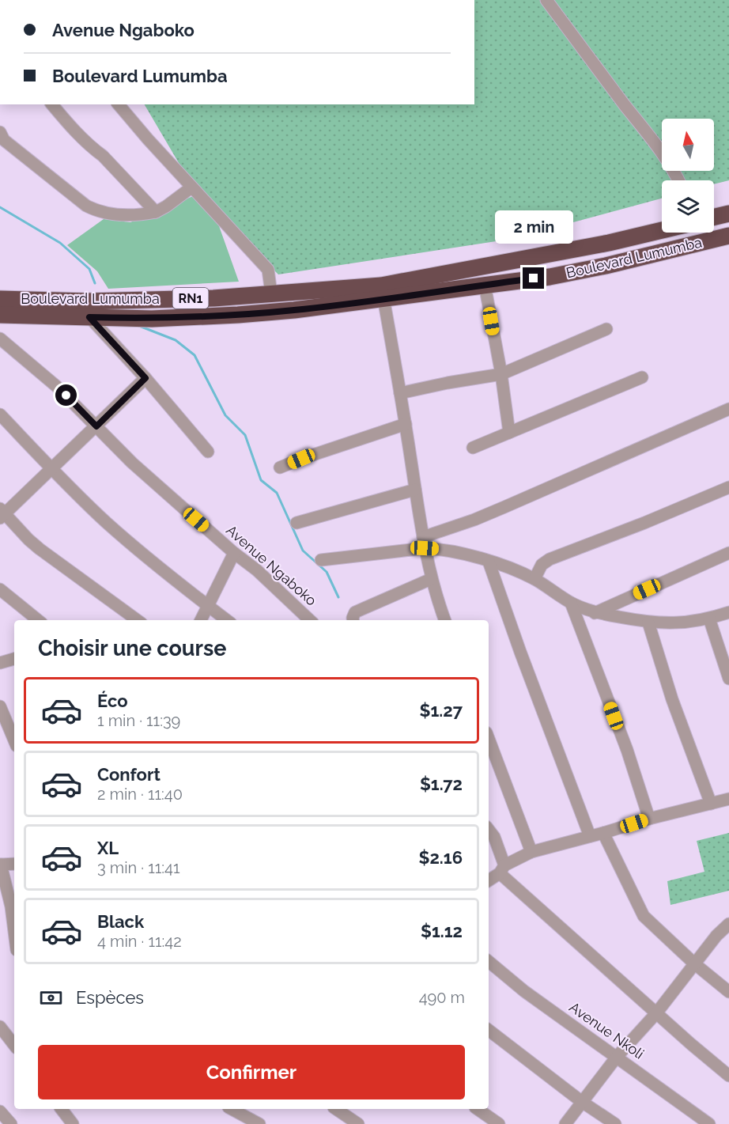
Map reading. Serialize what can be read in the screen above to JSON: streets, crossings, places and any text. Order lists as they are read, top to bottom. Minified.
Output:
{"streets":{"highway":["Boulevard Lumumba","RN1"],"street":["Avenue Ngaboko","Avenue Nkoli"]},"north":"top","page":{"banner":["Avenue Ngaboko","Boulevard Lumumba"],"bubble":"2 min","heading":"Choisir une course","list":[{"name":"Éco","note":"1 min · 11:39","value":"$1.27"},{"name":"Confort","note":"2 min · 11:40","value":"$1.72"},{"name":"XL","note":"3 min · 11:41","value":"$2.16"},{"name":"Black","note":"4 min · 11:42","value":"$1.12"}],"pay":["Espèces","490 m"],"buttons":"Confirmer"}}
